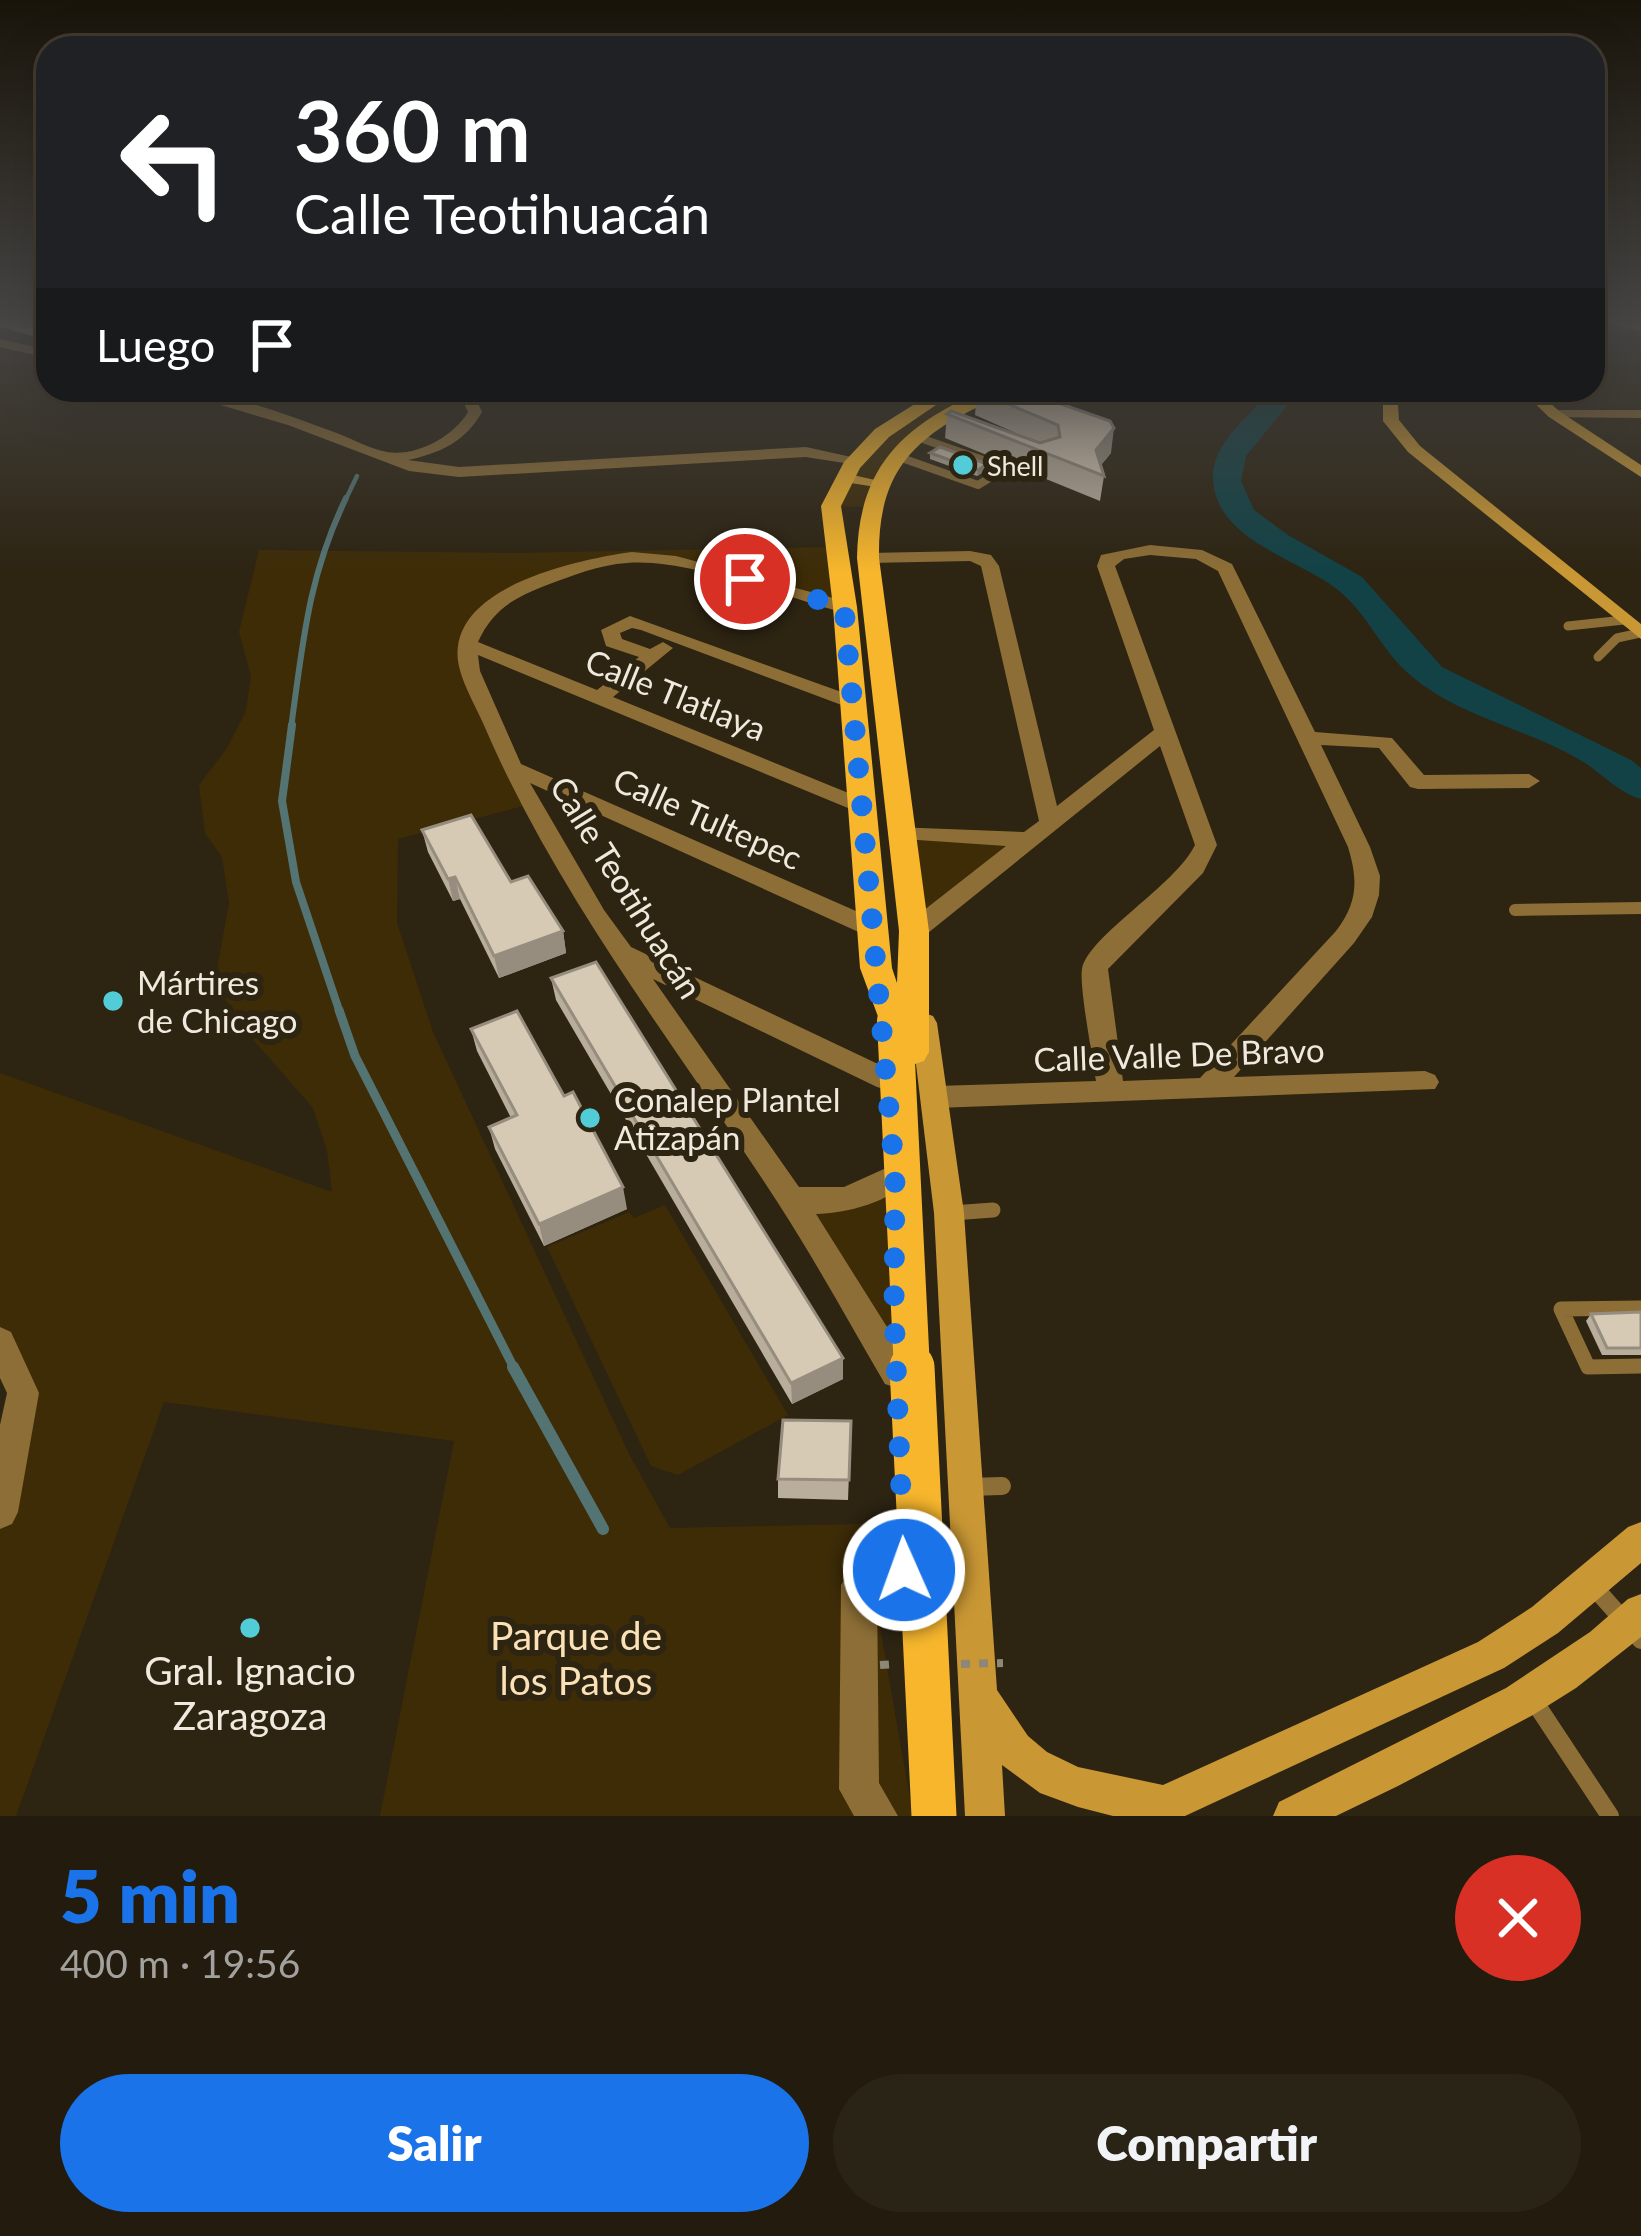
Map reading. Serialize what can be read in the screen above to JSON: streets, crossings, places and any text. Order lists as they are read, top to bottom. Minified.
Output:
{"streets":{"street":["Calle Tlatlaya","Calle Tultepec","Calle Teotihuacán","Calle Valle De Bravo"]},"crossings":[["Calle Tlatlaya","Calle Teotihuacán"],["Calle Tultepec","Calle Teotihuacán"]],"parks":["Parque de los Patos"],"places":["Shell","Mártires de Chicago","Conalep Plantel Atizapán","Gral. Ignacio Zaragoza"],"page":{"turn":["360 m","Calle Teotihuacán"],"then":"Luego","heading":["5 min","400 m · 19:56"],"buttons":["Salir","Compartir"]}}
